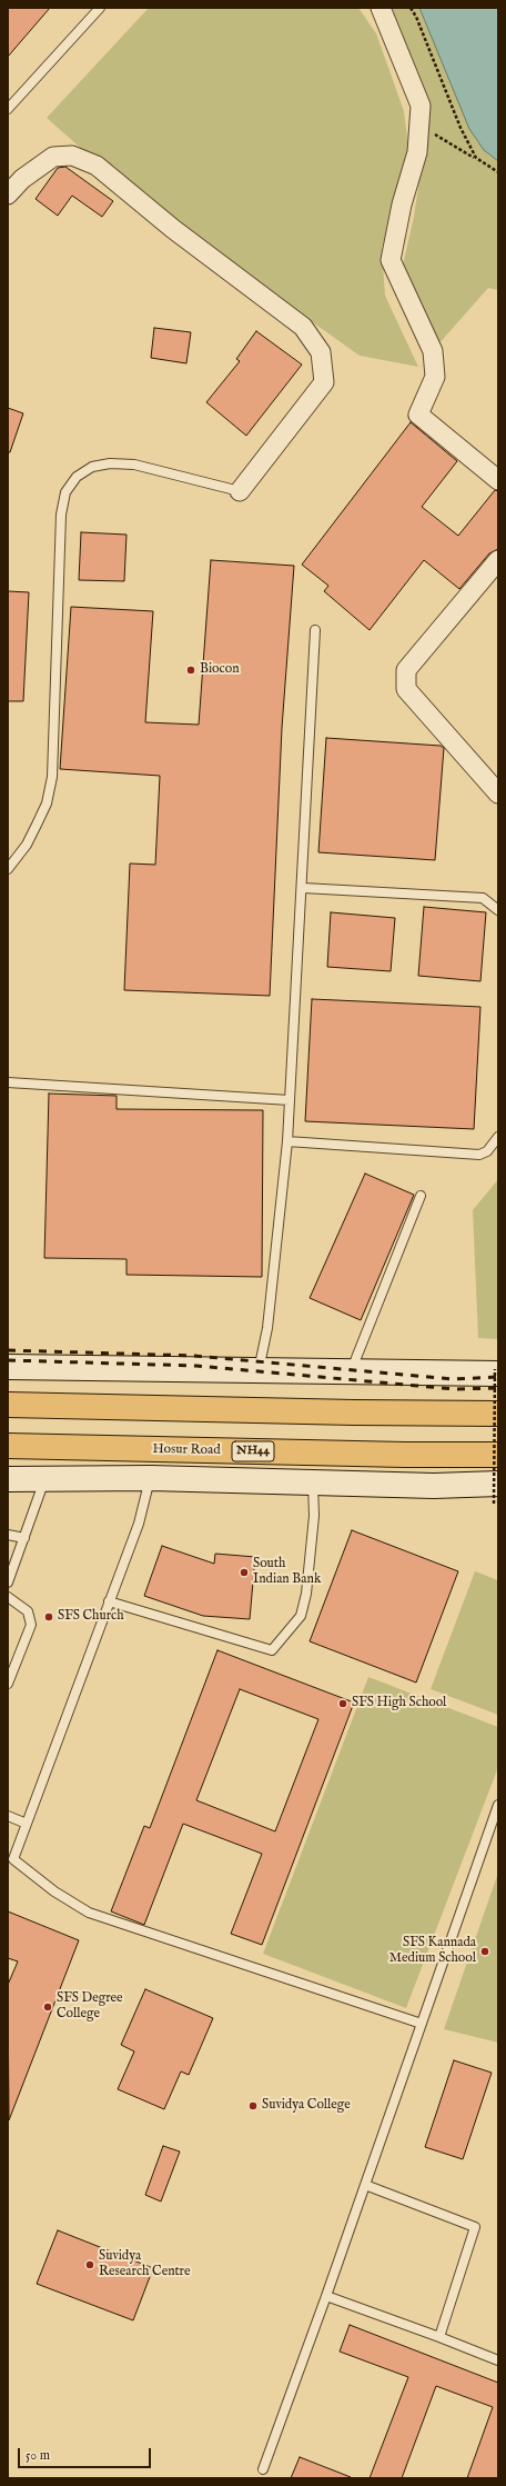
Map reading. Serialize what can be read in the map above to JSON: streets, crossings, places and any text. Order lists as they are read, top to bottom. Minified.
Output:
{"streets":{"highway":["Hosur Road","NH44"]},"places":["Biocon","South Indian Bank","SFS Church","SFS High School","SFS Kannada Medium School","SFS Degree College","Suvidya College","Suvidya Research Centre"],"scale_bar":"50 m"}
